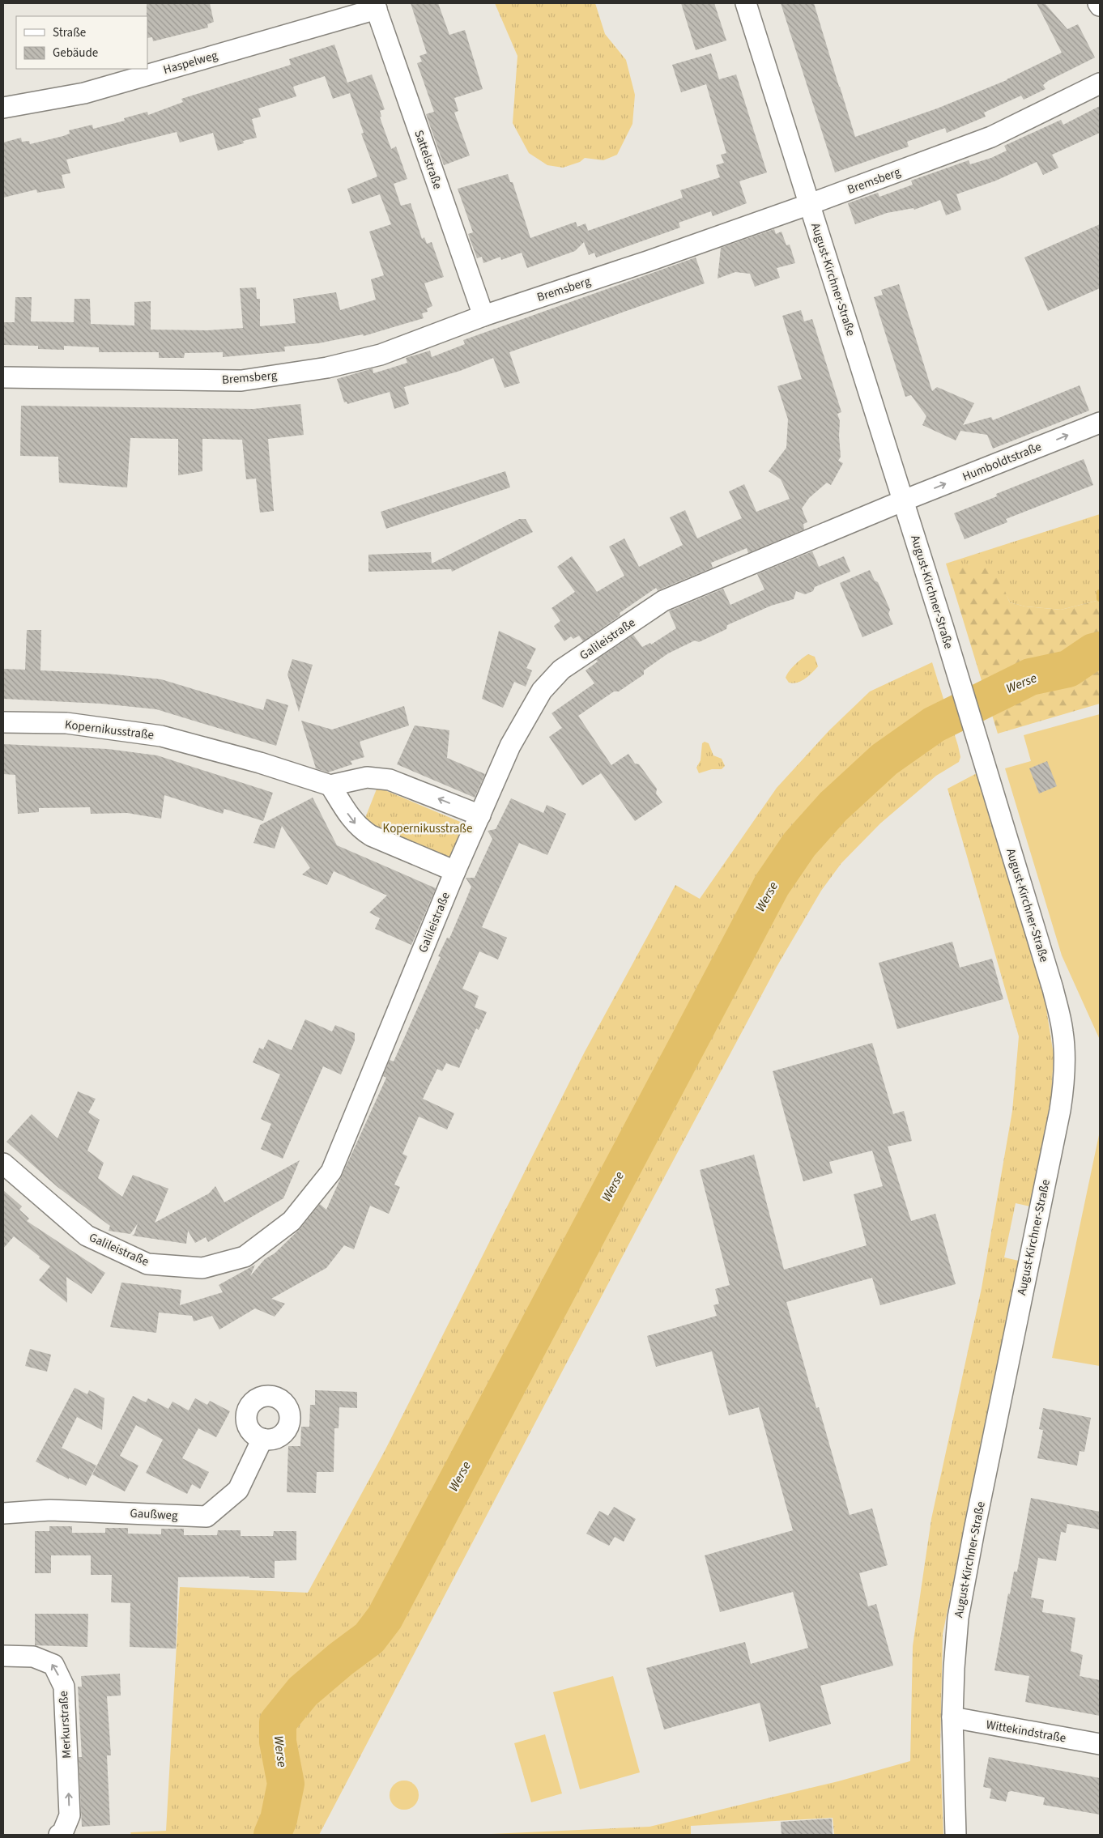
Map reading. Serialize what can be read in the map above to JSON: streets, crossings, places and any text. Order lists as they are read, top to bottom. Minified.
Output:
{"streets":{"street":["Haspelweg","Sattelstraße","Bremsberg","August-Kirchner-Straße","Humboldtstraße","Galileistraße","Kopernikusstraße","Gaußweg","Merkurstraße","Wittekindstraße"]},"crossings":[["Haspelweg","Sattelstraße"],["Sattelstraße","Bremsberg"],["Bremsberg","August-Kirchner-Straße"],["August-Kirchner-Straße","Humboldtstraße"],["August-Kirchner-Straße","Galileistraße"],["August-Kirchner-Straße","Wittekindstraße"],["Humboldtstraße","Galileistraße"]],"one_way":["Humboldtstraße","Merkurstraße"],"water":["Werse"],"parks":["Kopernikusstraße"],"legend":["Straße","Gebäude"]}
